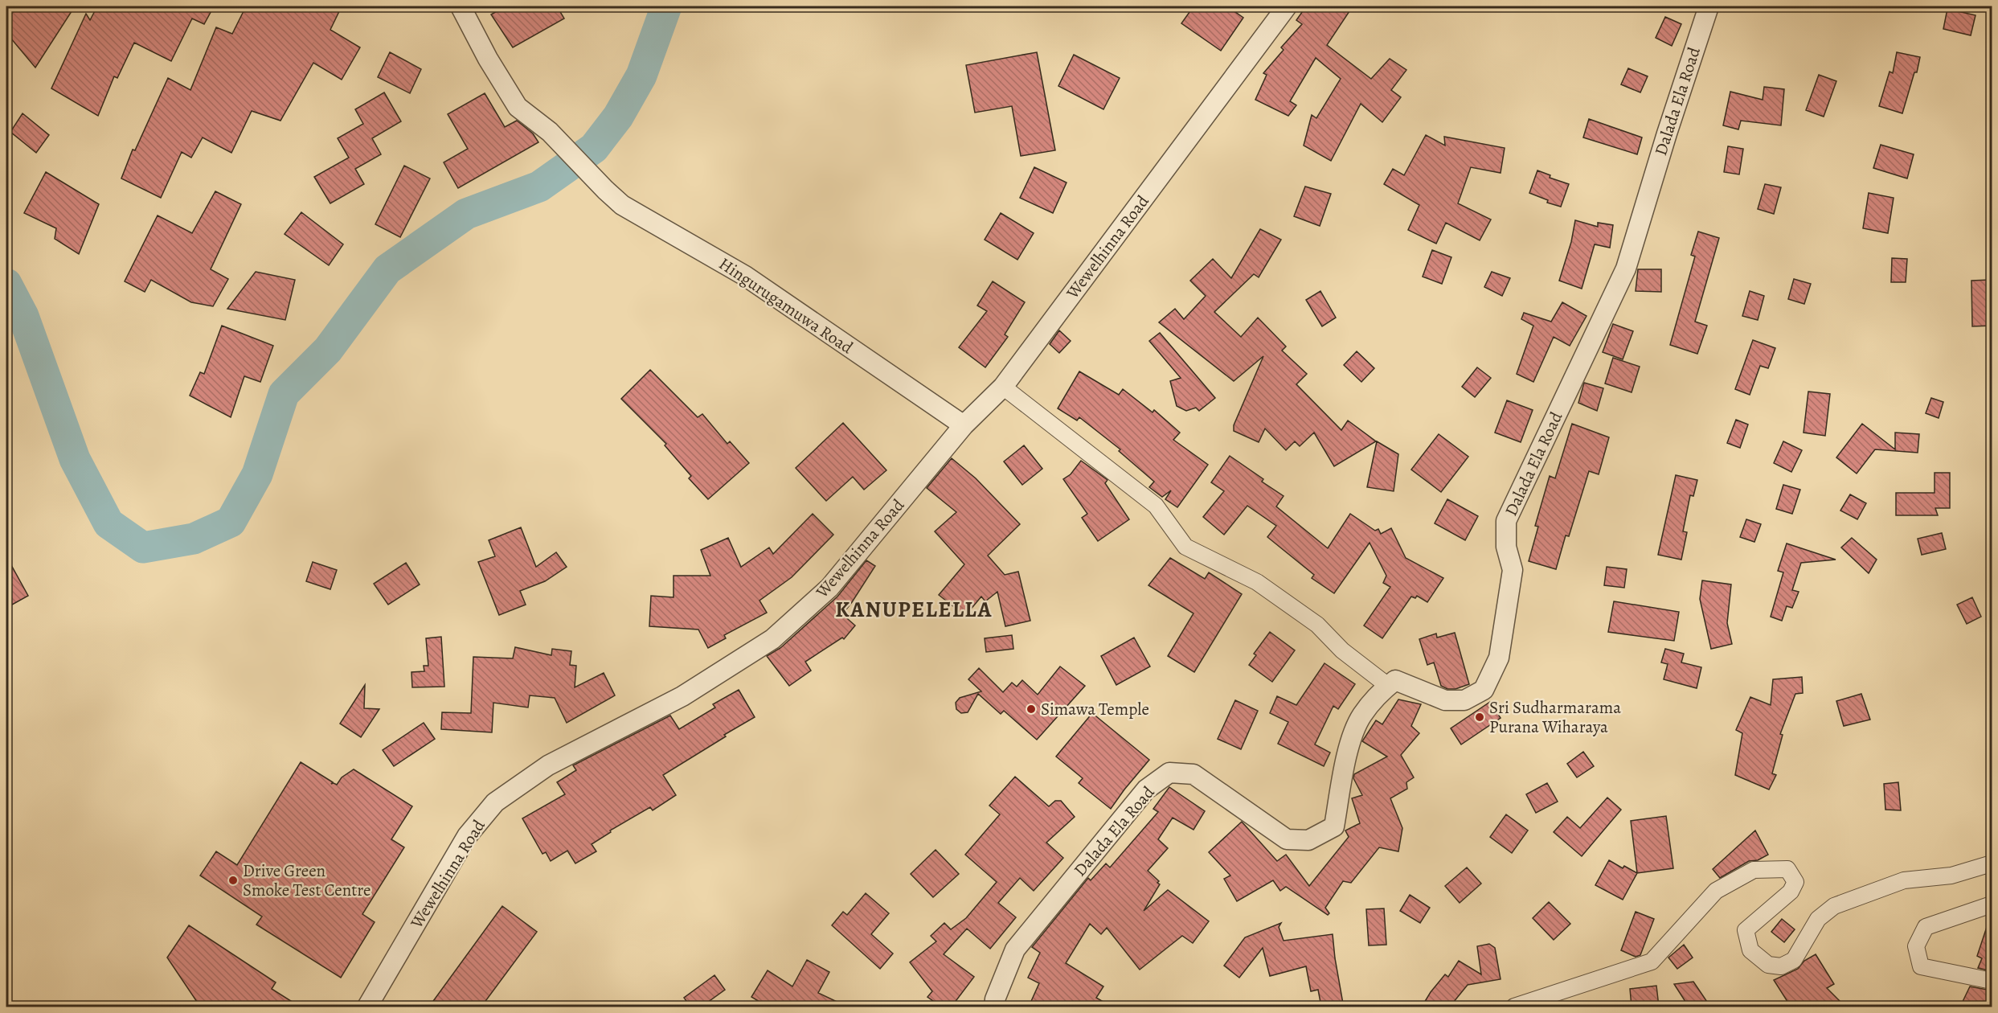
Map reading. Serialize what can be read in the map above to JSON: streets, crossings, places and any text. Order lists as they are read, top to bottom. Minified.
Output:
{"streets":{"street":["Dalada Ela Road","Wewelhinna Road","Hingurugamuwa Road"]},"crossings":[["Wewelhinna Road","Hingurugamuwa Road"]],"districts":["KANUPELELLA"],"places":["Simawa Temple","Sri Sudharmarama Purana Wiharaya","Drive Green Smoke Test Centre"]}
